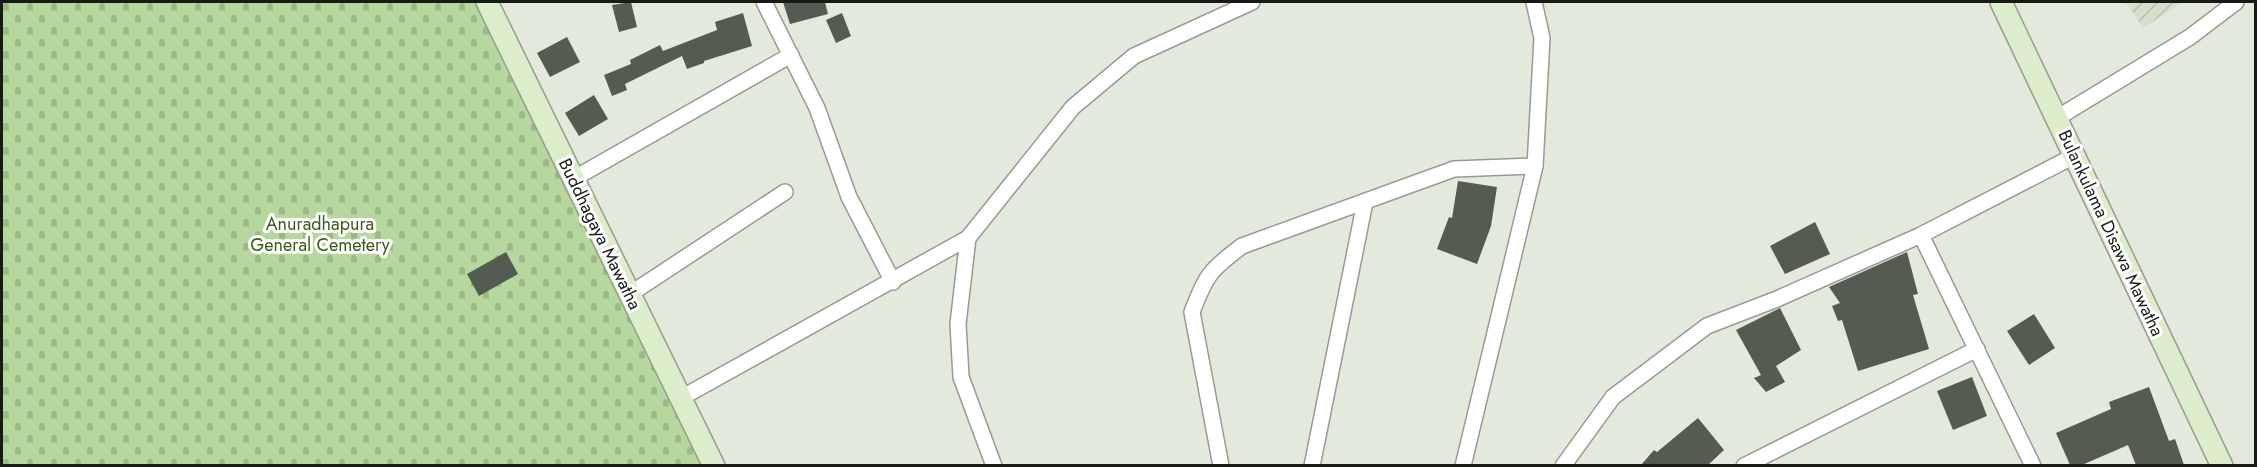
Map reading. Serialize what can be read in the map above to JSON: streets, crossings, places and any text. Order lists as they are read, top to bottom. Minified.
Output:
{"streets":{"main road":["Bulankulama Disawa Mawatha","Buddhagaya Mawatha"]},"parks":["Anuradhapura General Cemetery"]}
